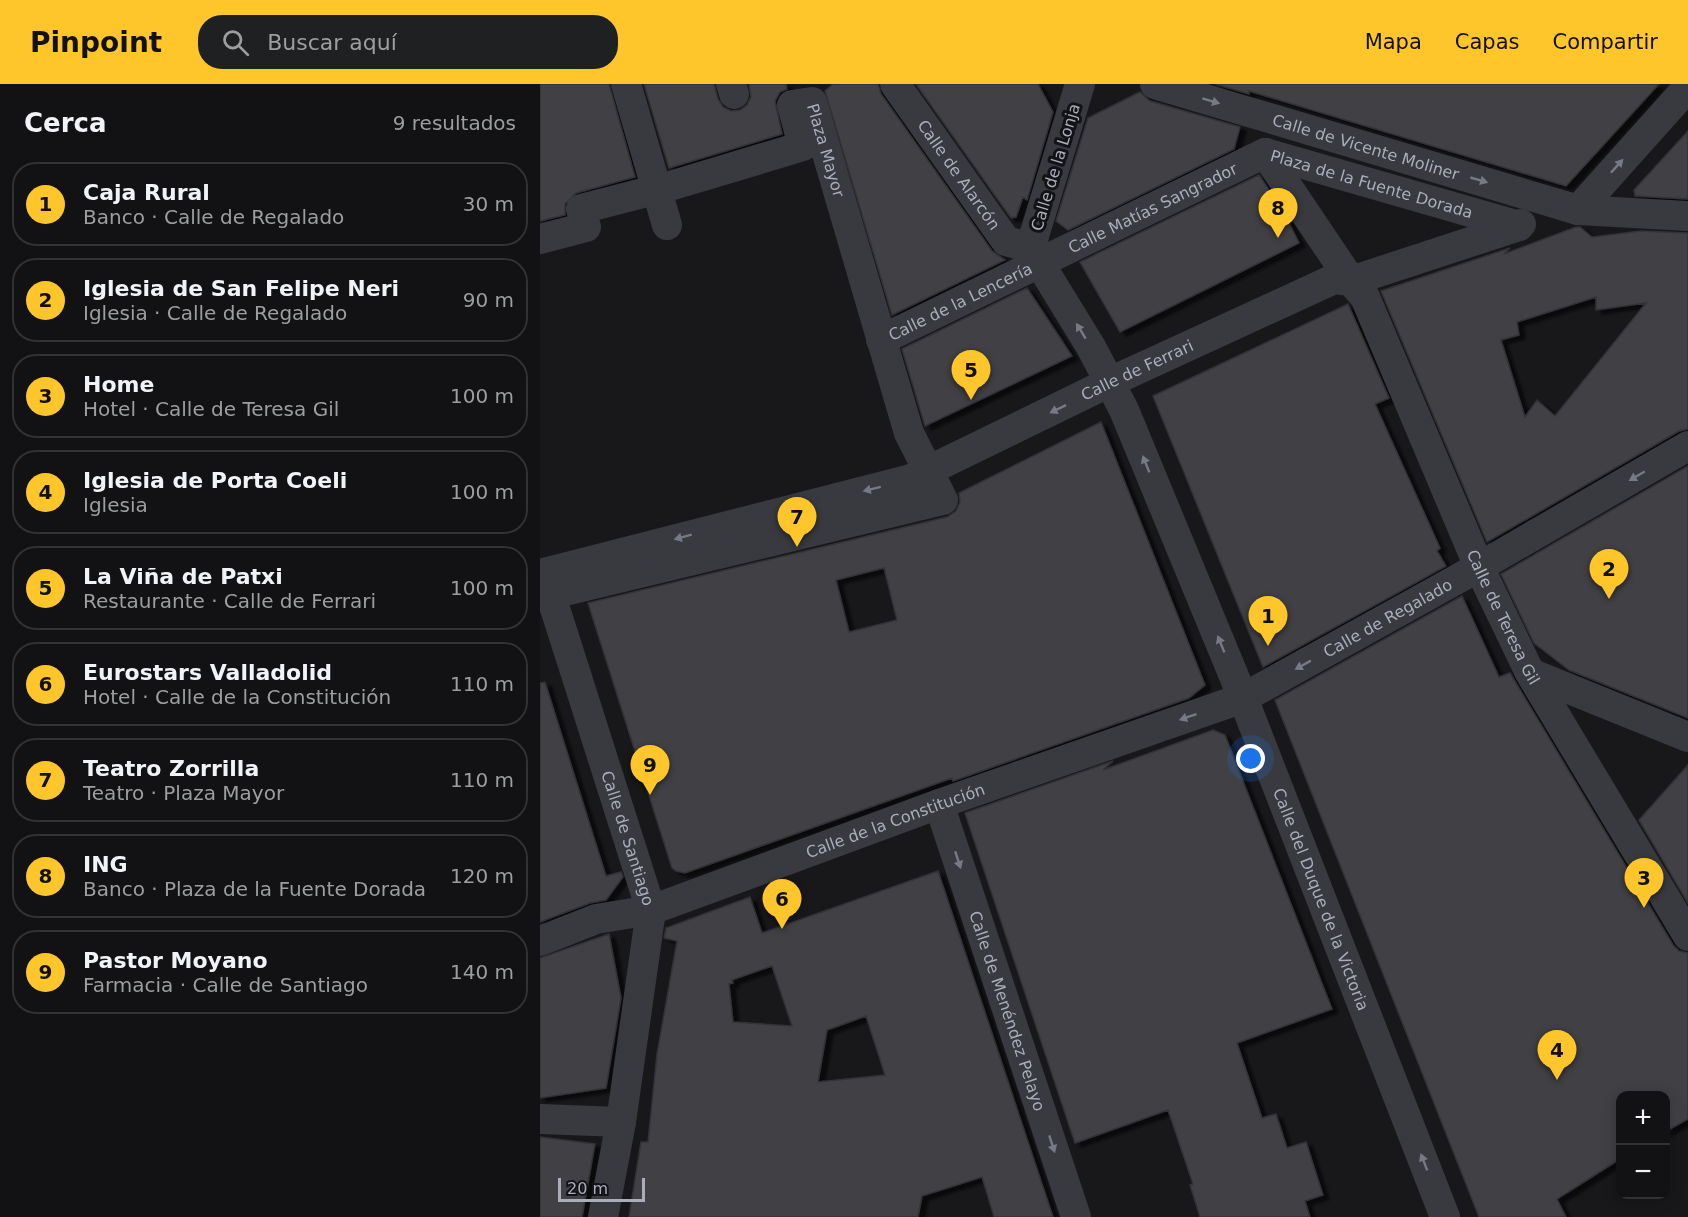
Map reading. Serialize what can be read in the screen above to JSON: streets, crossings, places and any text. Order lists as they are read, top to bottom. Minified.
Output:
{"streets":{"street":["Calle de Vicente Moliner","Plaza Mayor","Calle de la Lonja","Calle de Alarcón","Plaza de la Fuente Dorada","Calle Matías Sangrador","Calle de la Lencería","Calle de Ferrari","Calle de Teresa Gil","Calle de Regalado","Calle de la Constitución","Calle de Santiago","Calle del Duque de la Victoria","Calle de Menéndez Pelayo"]},"crossings":[["Calle de Vicente Moliner","Plaza de la Fuente Dorada"],["Plaza Mayor","Calle de la Lencería"],["Plaza Mayor","Calle de Ferrari"],["Plaza Mayor","Calle de Santiago"],["Calle de la Lonja","Calle de Alarcón"],["Calle de la Lonja","Calle Matías Sangrador"],["Calle de la Lonja","Calle de la Lencería"],["Calle de la Lonja","Calle del Duque de la Victoria"],["Calle de Alarcón","Calle Matías Sangrador"],["Calle de Alarcón","Calle de la Lencería"],["Calle de Alarcón","Calle del Duque de la Victoria"],["Plaza de la Fuente Dorada","Calle Matías Sangrador"],["Plaza de la Fuente Dorada","Calle de Ferrari"],["Plaza de la Fuente Dorada","Calle de Teresa Gil"],["Calle Matías Sangrador","Calle de la Lencería"],["Calle Matías Sangrador","Calle del Duque de la Victoria"],["Calle de la Lencería","Calle del Duque de la Victoria"],["Calle de Ferrari","Calle de Teresa Gil"],["Calle de Ferrari","Calle del Duque de la Victoria"],["Calle de Teresa Gil","Calle de Regalado"],["Calle de Regalado","Calle de la Constitución"],["Calle de Regalado","Calle del Duque de la Victoria"],["Calle de la Constitución","Calle de Santiago"],["Calle de la Constitución","Calle del Duque de la Victoria"],["Calle de la Constitución","Calle de Menéndez Pelayo"]],"one_way":["Calle de Vicente Moliner","Calle de Ferrari","Calle de Regalado","Calle de la Constitución","Calle del Duque de la Victoria","Calle de Menéndez Pelayo"],"scale_bar":"20 m","page":{"header":"Pinpoint","search":"Buscar aquí","nav":["Mapa","Capas","Compartir"],"heading":["Cerca","9 resultados"],"list":[{"mark":"1","name":"Caja Rural","note":"Banco · Calle de Regalado","value":"30 m"},{"mark":"2","name":"Iglesia de San Felipe Neri","note":"Iglesia · Calle de Regalado","value":"90 m"},{"mark":"3","name":"Home","note":"Hotel · Calle de Teresa Gil","value":"100 m"},{"mark":"4","name":"Iglesia de Porta Coeli","note":"Iglesia","value":"100 m"},{"mark":"5","name":"La Viña de Patxi","note":"Restaurante · Calle de Ferrari","value":"100 m"},{"mark":"6","name":"Eurostars Valladolid","note":"Hotel · Calle de la Constitución","value":"110 m"},{"mark":"7","name":"Teatro Zorrilla","note":"Teatro · Plaza Mayor","value":"110 m"},{"mark":"8","name":"ING","note":"Banco · Plaza de la Fuente Dorada","value":"120 m"},{"mark":"9","name":"Pastor Moyano","note":"Farmacia · Calle de Santiago","value":"140 m"}],"pins":["8","5","7","2","1","9","3","6","4"],"map_buttons":["+","−"],"scale":"20 m"}}
